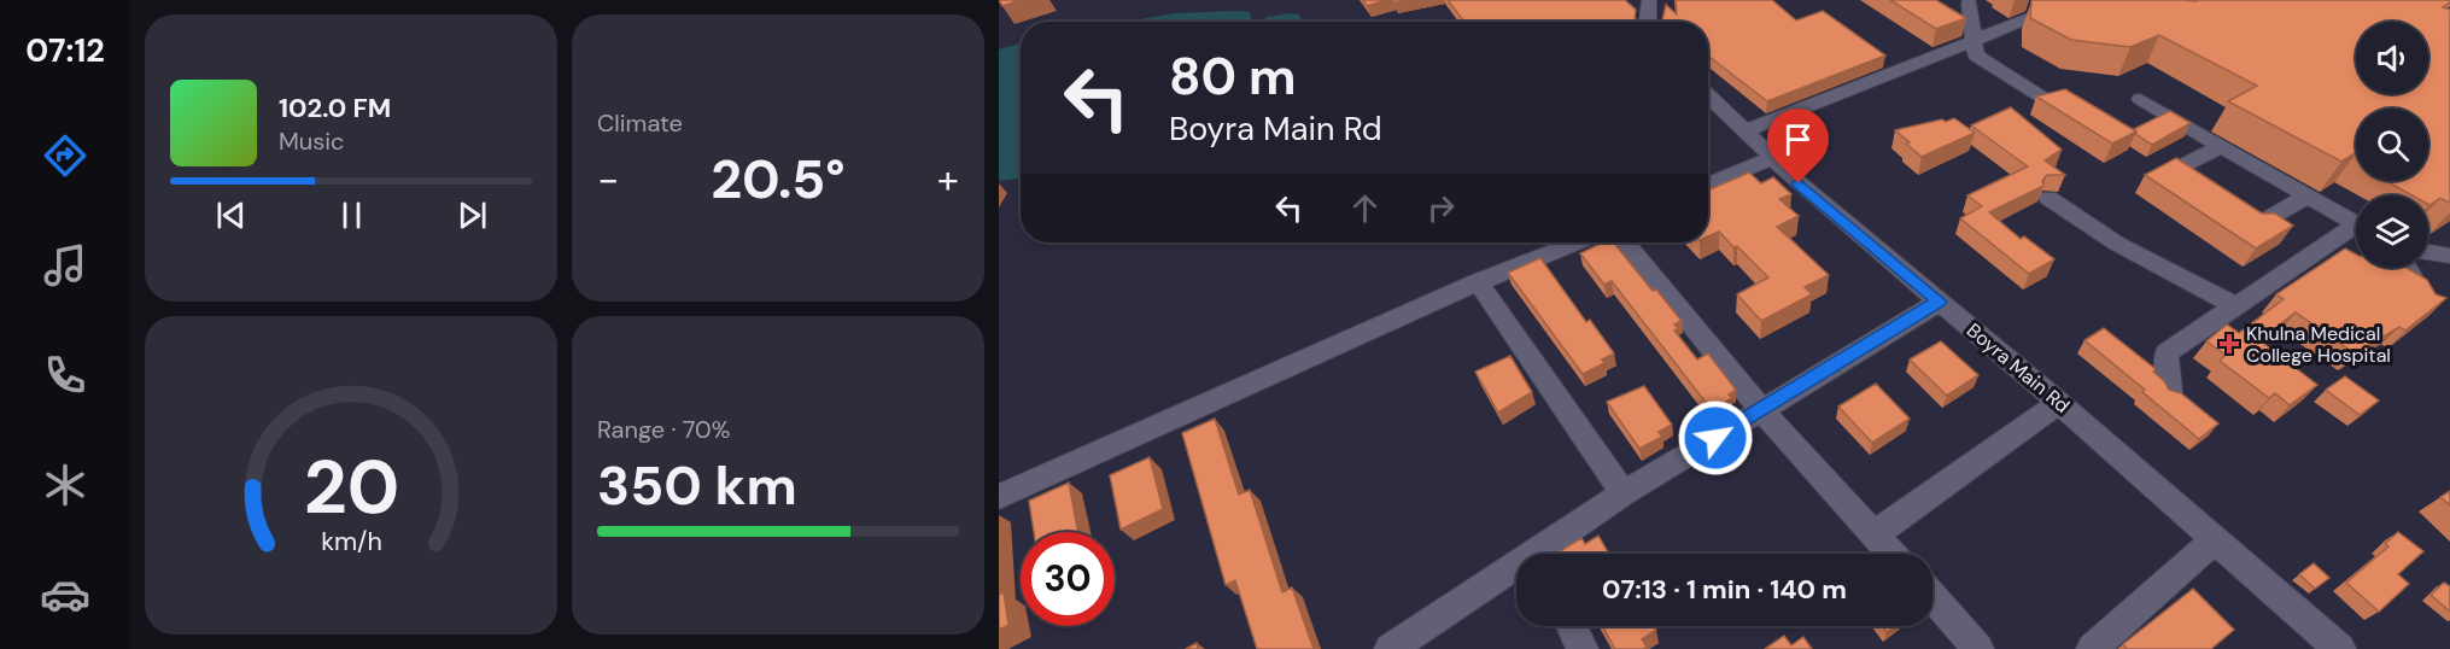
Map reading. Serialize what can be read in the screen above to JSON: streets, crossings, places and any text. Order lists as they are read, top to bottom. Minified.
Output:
{"streets":{"street":["Boyra Main Rd"]},"places":{"health":["Khulna Medical College Hospital"]},"page":{"tabs":"07:12","tile":["Climate",["Range · 70%","350 km"]],"turn":["80 m","Boyra Main Rd"],"song":["102.0 FM","Music"],"heat":["−","20.5°","+"],"limit":"30","trip":"07:13 · 1 min · 140 m","gauge":["20","km/h"]}}
